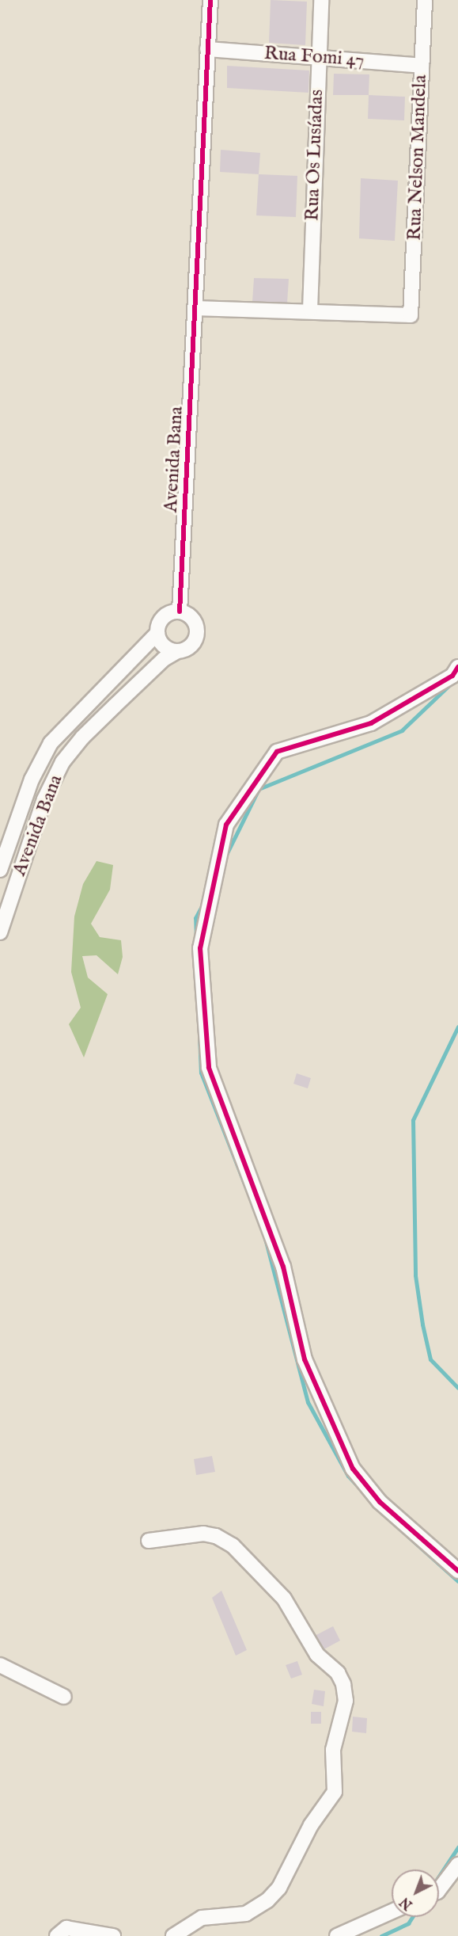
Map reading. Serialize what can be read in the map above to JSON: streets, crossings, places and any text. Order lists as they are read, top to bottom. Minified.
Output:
{"streets":{"street":["Rua Fomi 47","Rua Os Lusíadas","Rua Nelson Mandela","Avenida Bana"]},"crossings":[["Rua Fomi 47","Rua Os Lusíadas"],["Rua Fomi 47","Rua Nelson Mandela"],["Rua Fomi 47","Avenida Bana"],["Rua Os Lusíadas","Rua Nelson Mandela"]],"north":"bottom left"}
